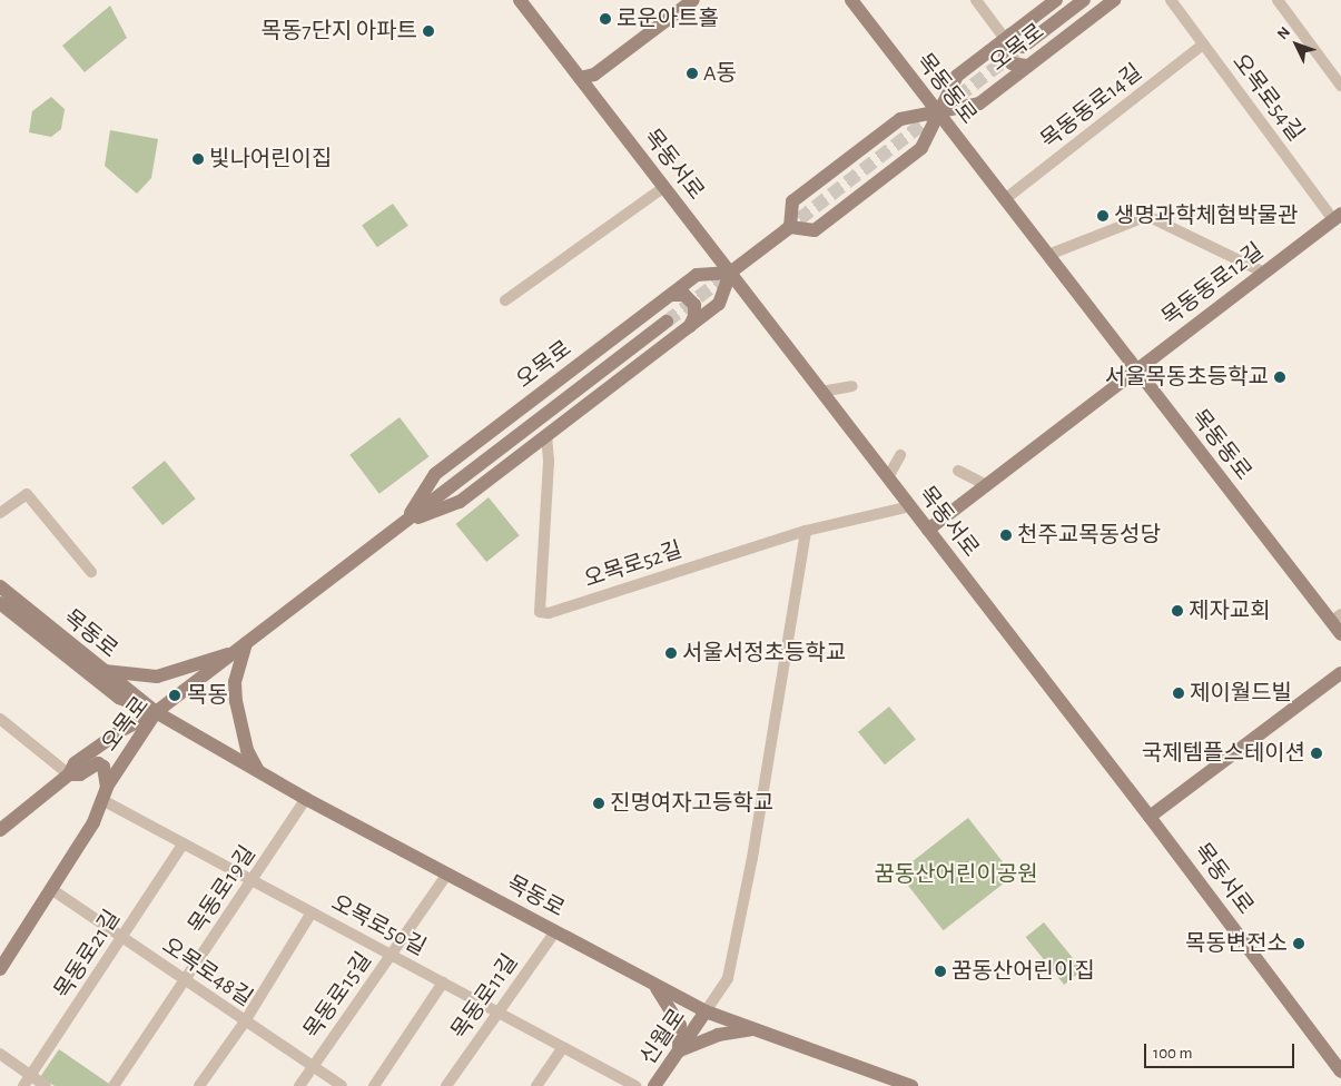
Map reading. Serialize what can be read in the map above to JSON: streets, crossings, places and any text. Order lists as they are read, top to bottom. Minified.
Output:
{"streets":{"main road":["오목로","목동동로","목동서로","목동동로12길","목동로","신월로"],"street":["오목로54길","목동동로14길","오목로52길","목동로19길","오목로50길","목동로21길","오목로48길","목동로15길","목동로11길"]},"crossings":[["오목로","목동동로"],["오목로","목동서로"],["오목로","오목로52길"],["오목로","목동로"],["오목로","오목로50길"],["오목로","오목로48길"],["목동동로","목동동로14길"],["목동동로","목동동로12길"],["오목로54길","목동동로14길"],["오목로54길","목동동로12길"],["목동서로","목동동로12길"],["목동서로","오목로52길"],["목동로","목동로19길"],["목동로","목동로15길"],["목동로","목동로11길"],["목동로","신월로"],["목동로19길","오목로50길"],["목동로19길","오목로48길"],["오목로50길","목동로21길"],["오목로50길","목동로15길"],["오목로50길","목동로11길"],["목동로21길","오목로48길"],["오목로48길","목동로15길"]],"parks":["꿈동산어린이공원"],"places":["로운아트홀","목동7단지 아파트","A동","빛나어린이집","생명과학체험박물관","서울목동초등학교","천주교목동성당","제자교회","서울서정초등학교","제이월드빌","목동","국제템플스테이션","진명여자고등학교","목동변전소","꿈동산어린이집"],"scale_bar":"100 m","north":"top left"}
